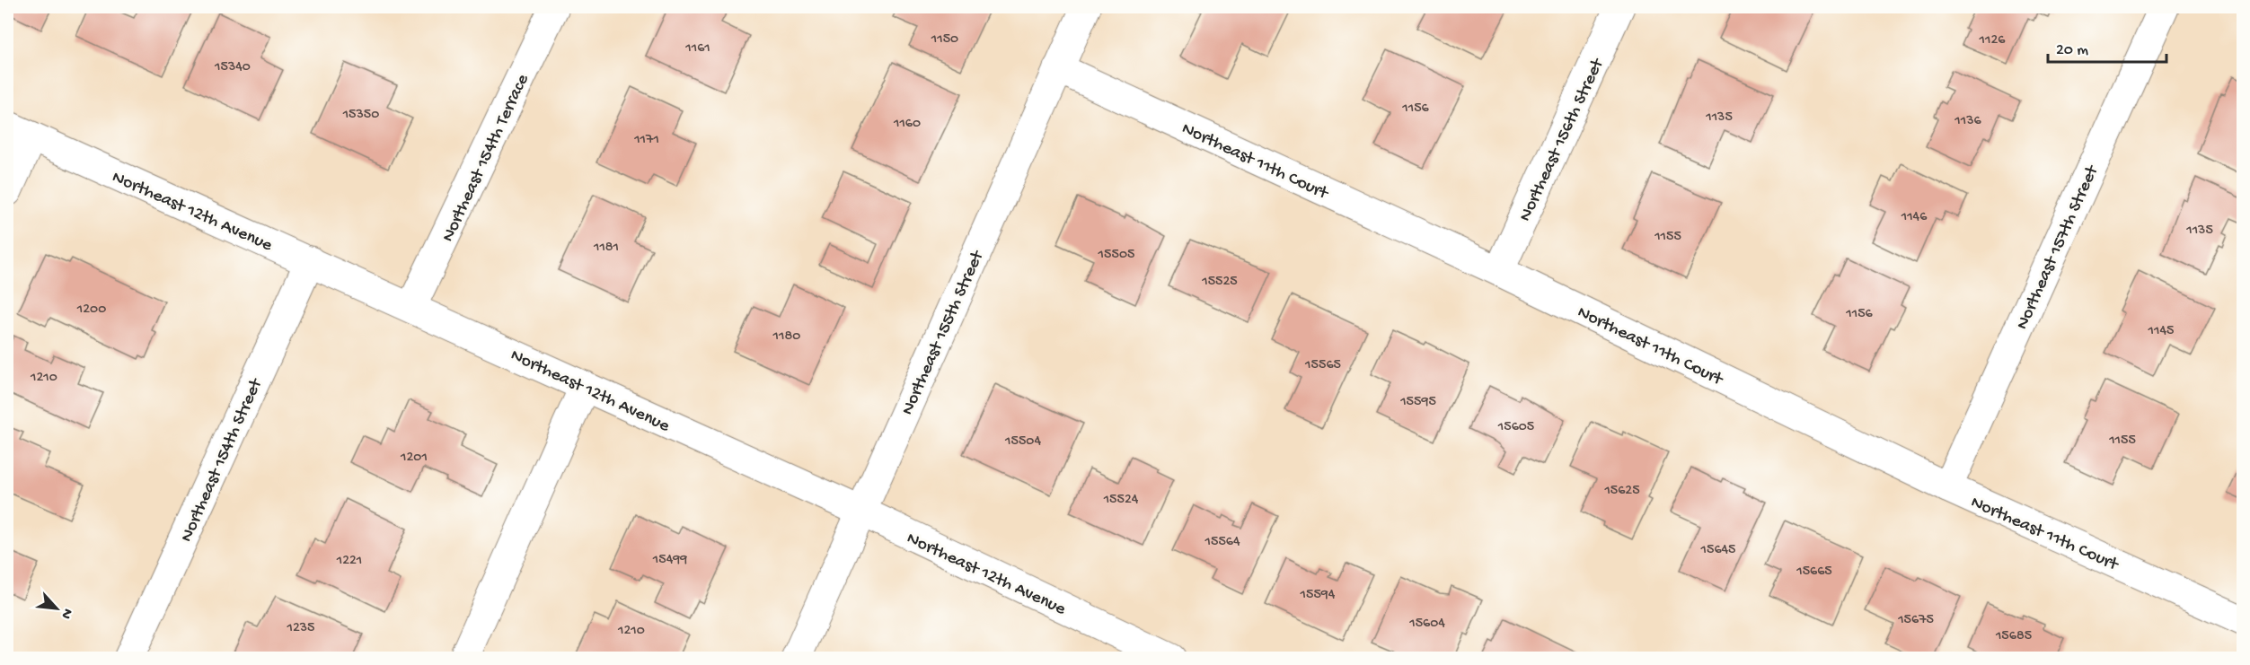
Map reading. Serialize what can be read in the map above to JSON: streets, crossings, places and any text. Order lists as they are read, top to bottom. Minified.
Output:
{"streets":{"street":["Northeast 156th Street","Northeast 154th Terrace","Northeast 11th Court","Northeast 12th Avenue","Northeast 157th Street","Northeast 155th Street","Northeast 154th Street"]},"crossings":[["Northeast 156th Street","Northeast 11th Court"],["Northeast 154th Terrace","Northeast 12th Avenue"],["Northeast 11th Court","Northeast 157th Street"],["Northeast 11th Court","Northeast 155th Street"],["Northeast 12th Avenue","Northeast 155th Street"],["Northeast 12th Avenue","Northeast 154th Street"]],"house_numbers":["1150","1126","1161","15340","1156","15350","1135","1136","1160","1171","1146","1135","1155","1181","15505","15525","1200","1156","1145","1180","15565","1210","15595","15605","1155","15504","1201","15625","15524","15564","15645","15499","1221","15665","15594","15675","15604","1235","1210","15685"],"scale_bar":"20 m","north":"bottom right"}
